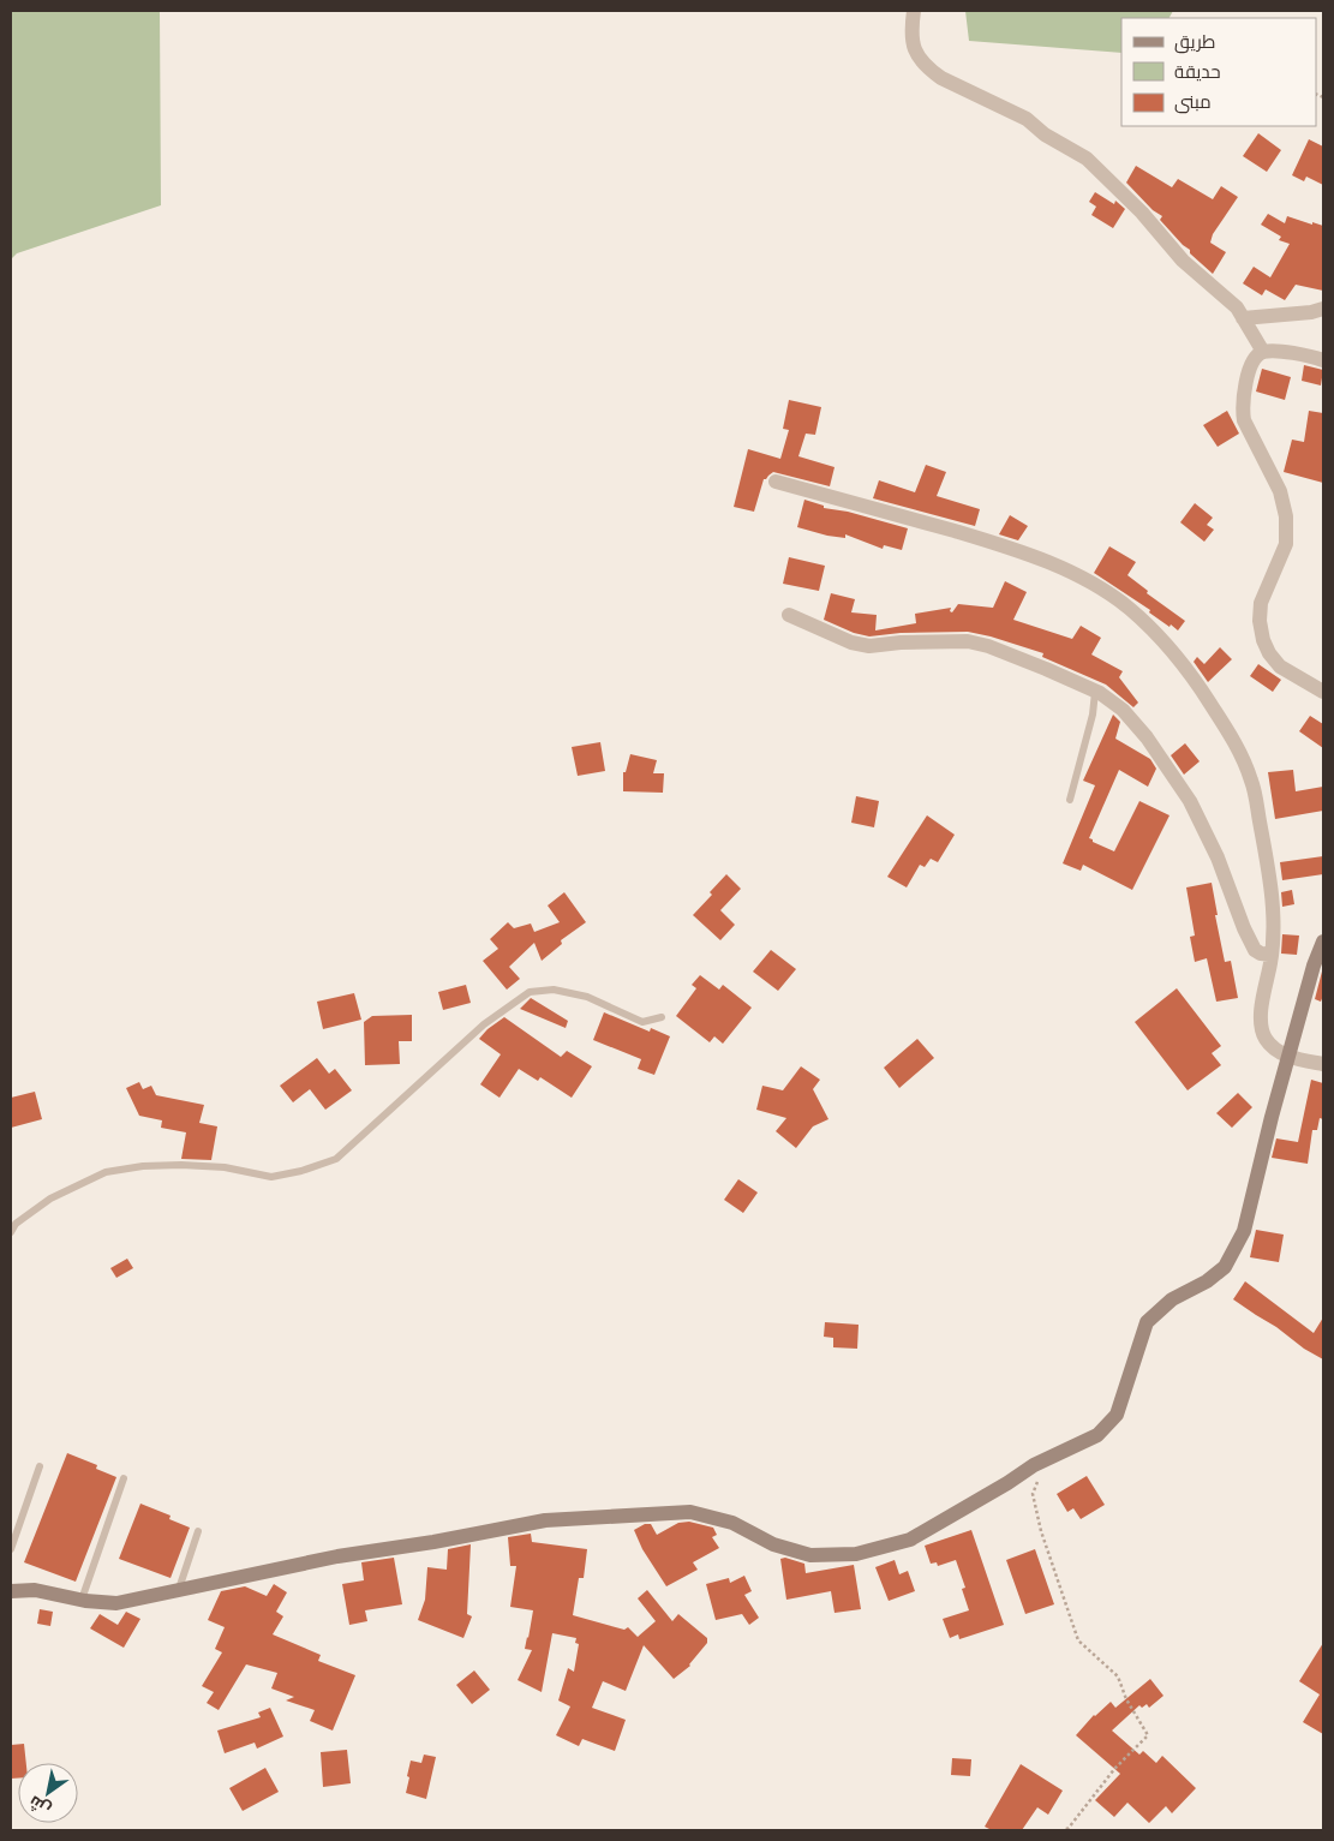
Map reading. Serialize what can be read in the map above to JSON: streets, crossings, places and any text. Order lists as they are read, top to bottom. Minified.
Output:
{"legend":["طريق","حديقة","مبنى"],"north":"bottom left"}
